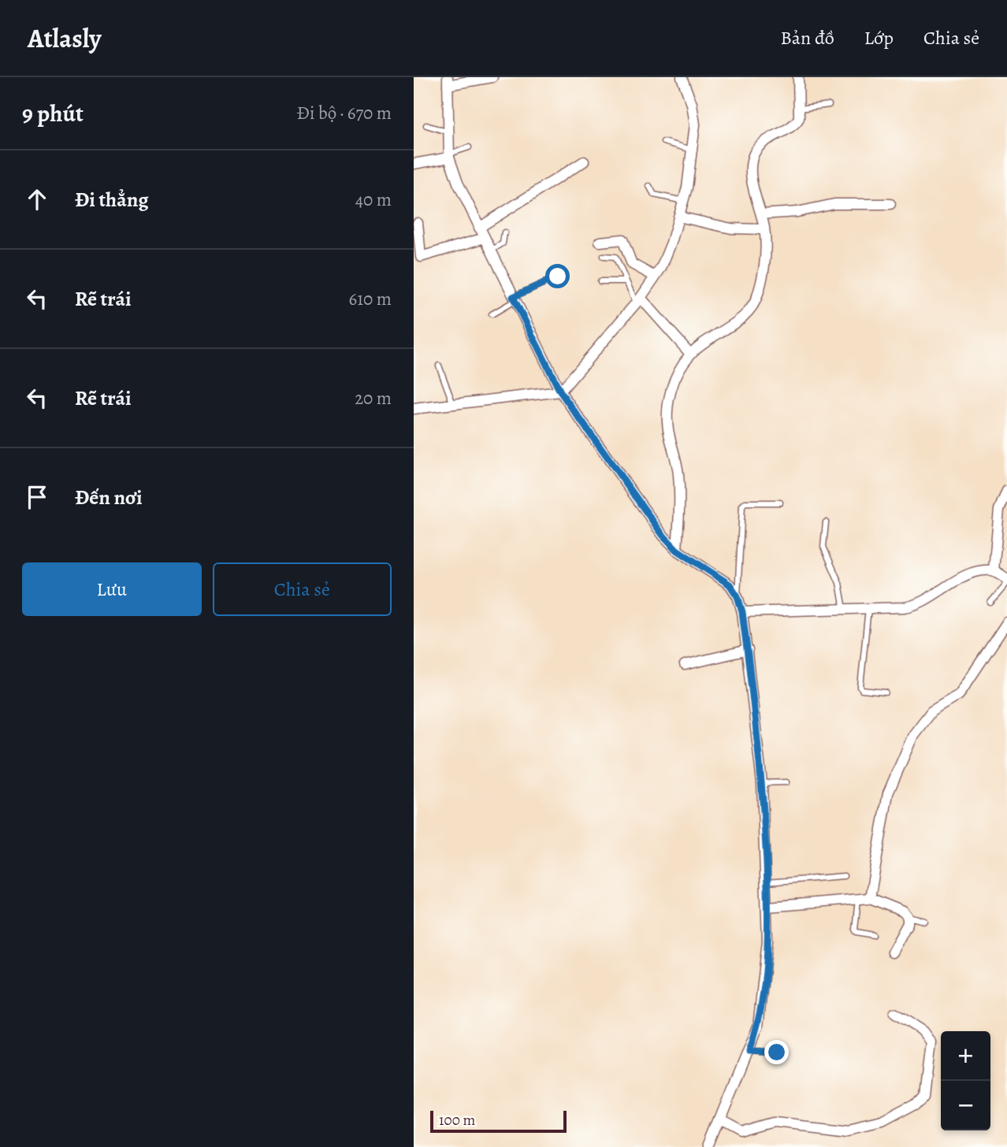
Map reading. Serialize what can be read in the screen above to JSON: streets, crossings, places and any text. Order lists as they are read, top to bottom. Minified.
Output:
{"scale_bar":"100 m","page":{"header":"Atlasly","nav":["Bản đồ","Lớp","Chia sẻ"],"heading":["9 phút","Đi bộ · 670 m"],"list":[["Đi thẳng","40 m"],["Rẽ trái","610 m"],["Rẽ trái","20 m"],"Đến nơi"],"buttons":["Lưu","Chia sẻ"],"map_buttons":["+","−"],"scale":"100 m"}}
